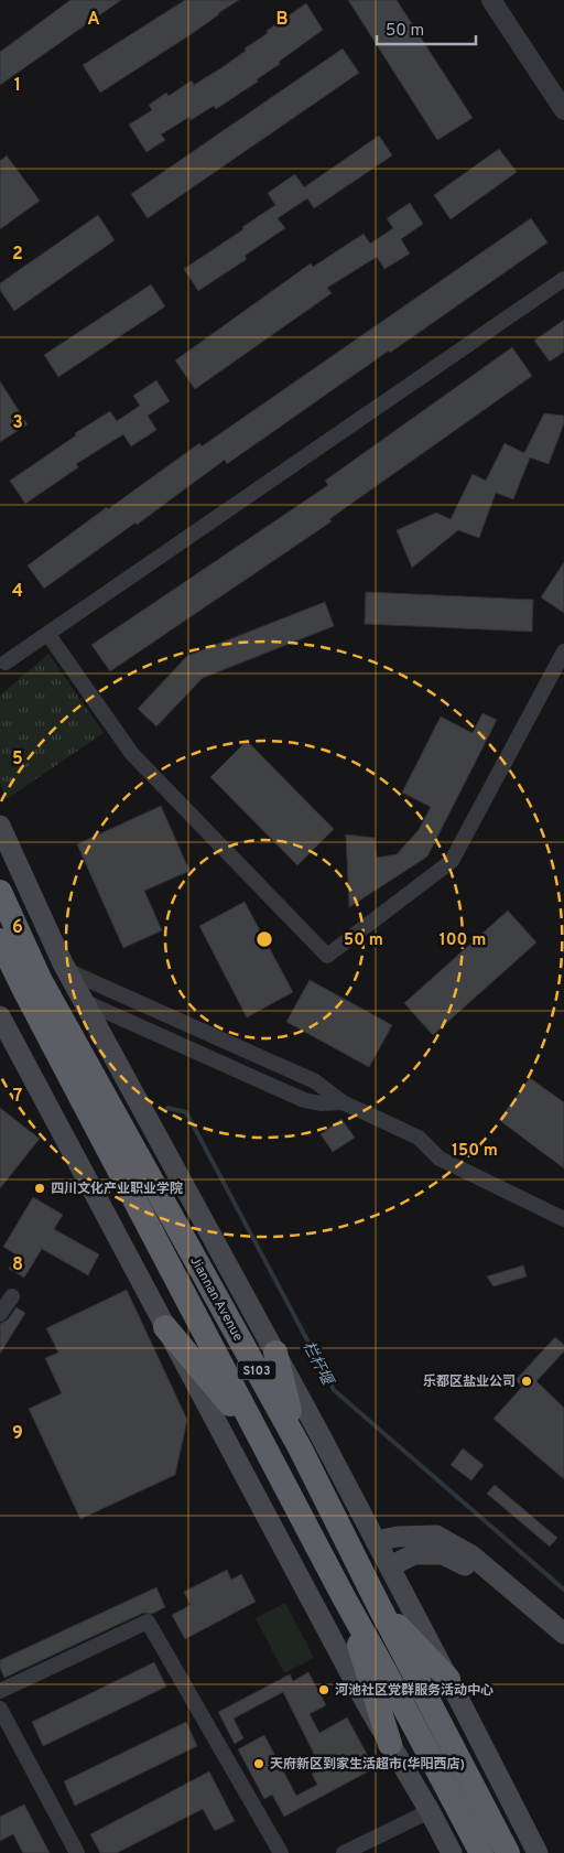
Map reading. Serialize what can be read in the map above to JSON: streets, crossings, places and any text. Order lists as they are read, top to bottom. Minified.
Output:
{"streets":{"highway":["Jiannan Avenue","S103"]},"water":["栏杆堰"],"places":["四川文化产业职业学院","乐都区盐业公司","河池社区党群服务活动中心","天府新区到家生活超市(华阳西店)"],"scale_bar":"50 m","grid":{"columns":["A","B"],"rows":["1","2","3","4","5","6","7","8","9"]},"rings":["50 m","100 m","150 m"]}
